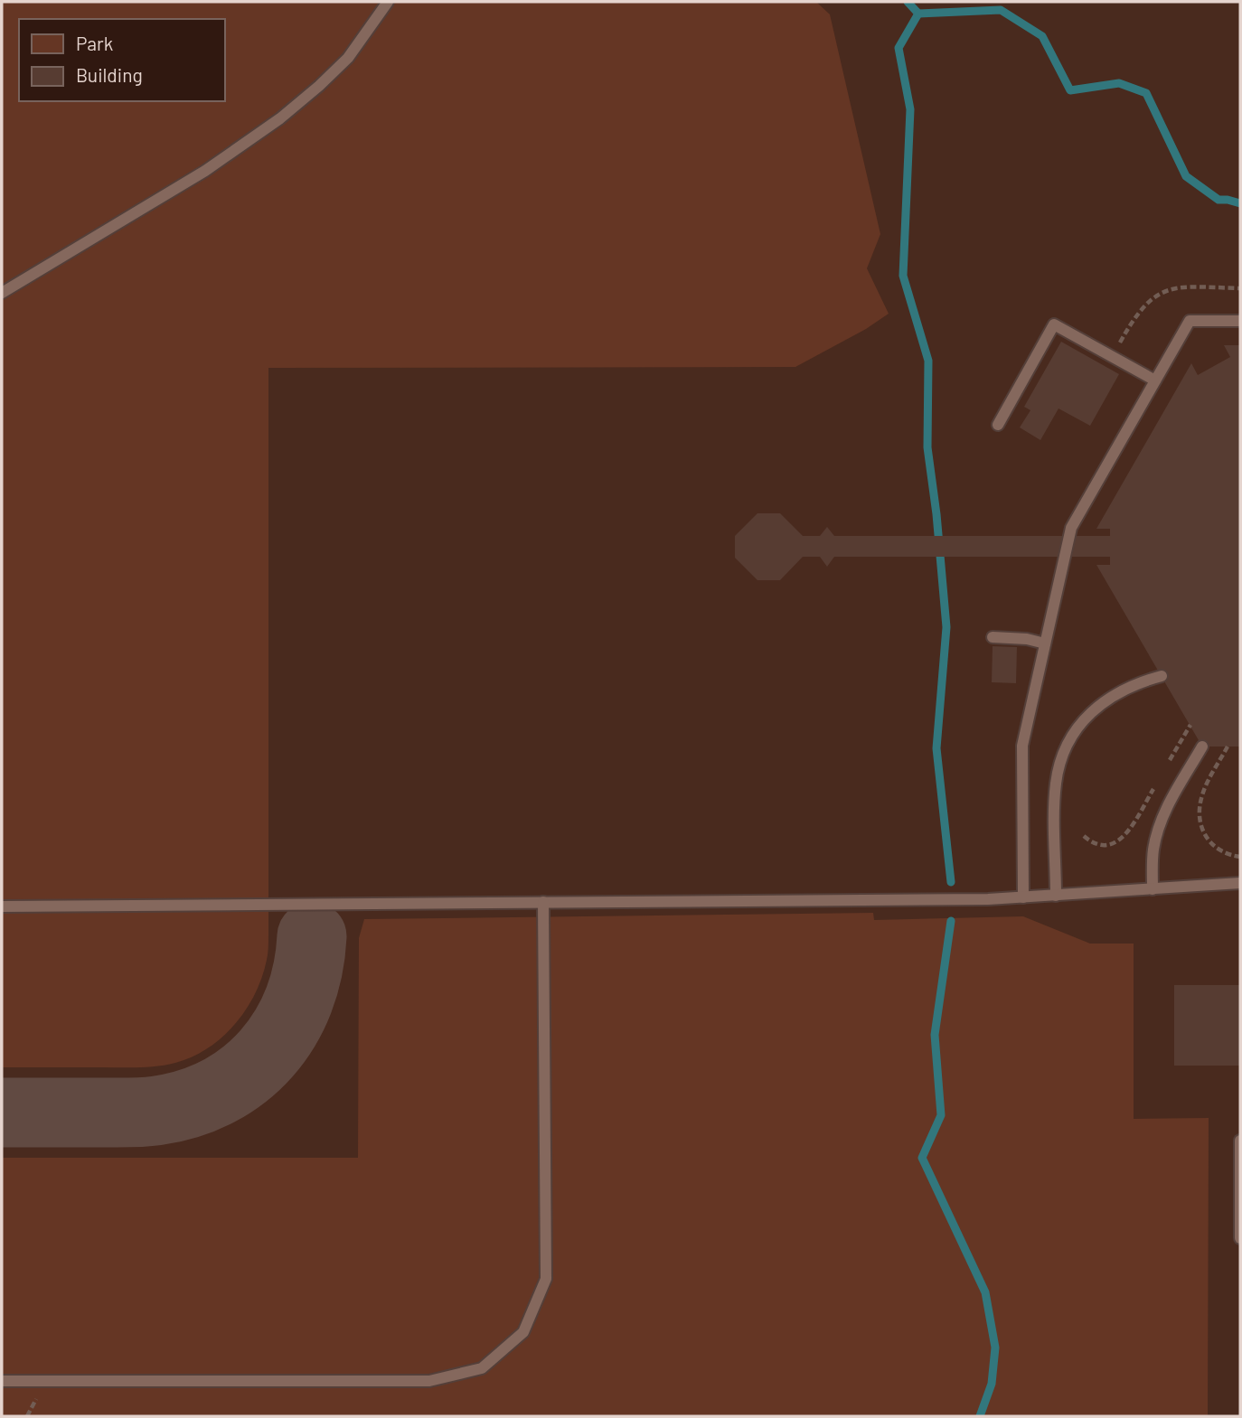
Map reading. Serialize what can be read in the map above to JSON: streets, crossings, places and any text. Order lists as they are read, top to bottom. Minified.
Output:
{"legend":["Park","Building"]}
